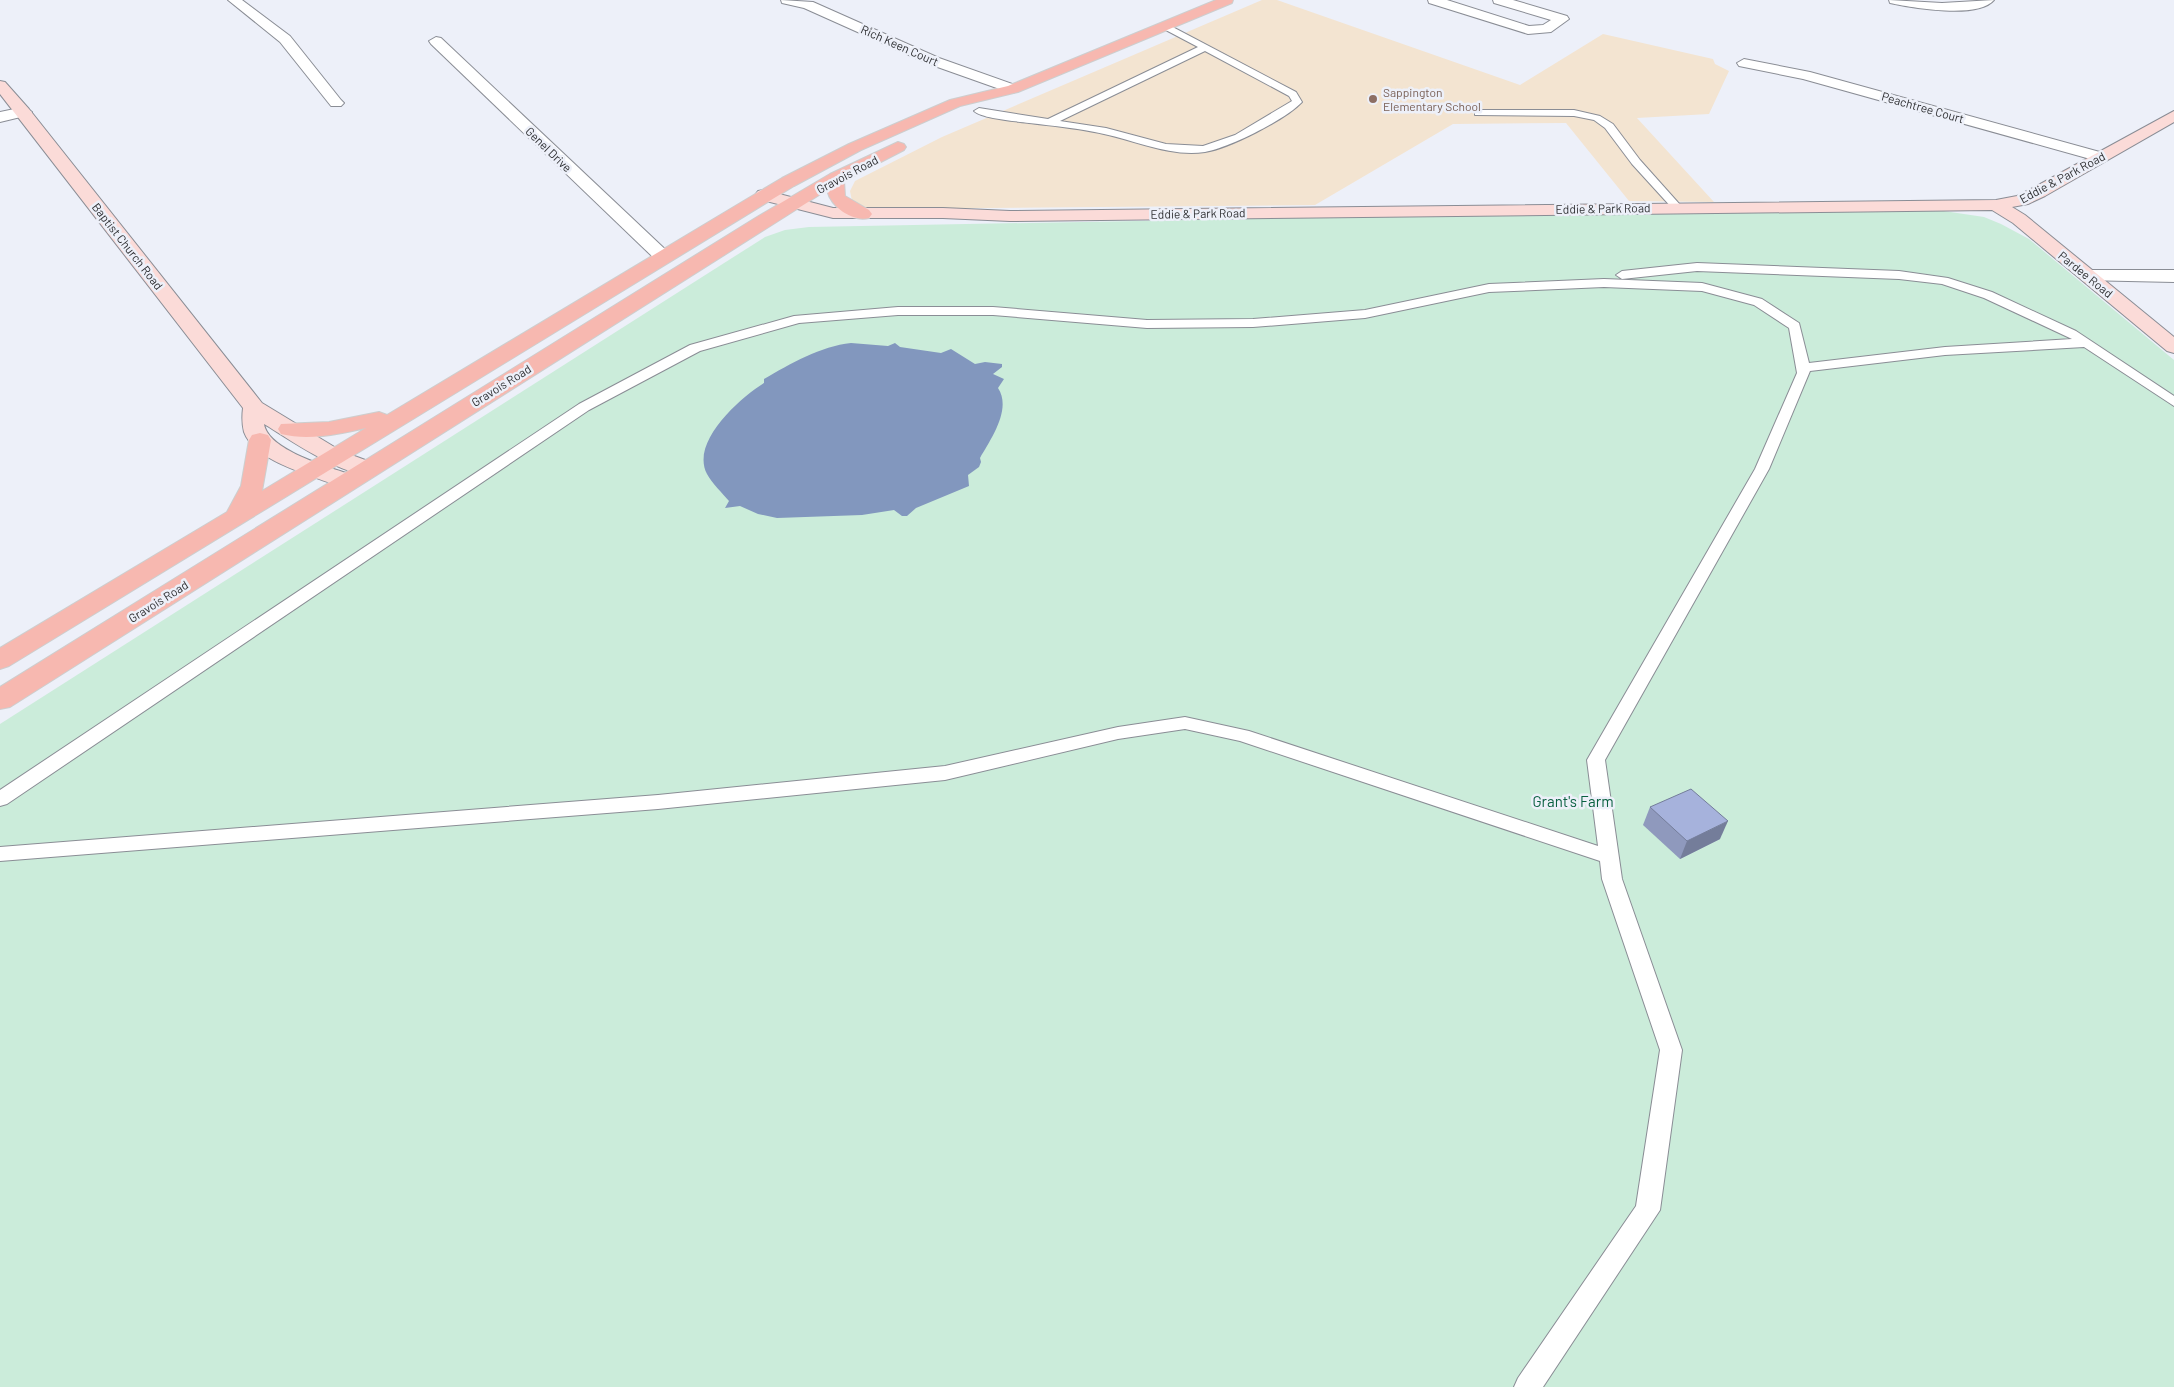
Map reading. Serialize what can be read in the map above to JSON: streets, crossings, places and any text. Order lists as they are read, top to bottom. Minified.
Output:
{"streets":{"main road":["Gravois Road"],"street":["Rich Keen Court","Peachtree Court","Genel Drive","Eddie & Park Road","Baptist Church Road","Pardee Road"]},"crossings":[["Rich Keen Court","Gravois Road"],["Peachtree Court","Eddie & Park Road"],["Genel Drive","Gravois Road"],["Gravois Road","Eddie & Park Road"],["Gravois Road","Baptist Church Road"],["Eddie & Park Road","Pardee Road"]],"parks":["Grant's Farm"],"places":["Sappington Elementary School"]}
